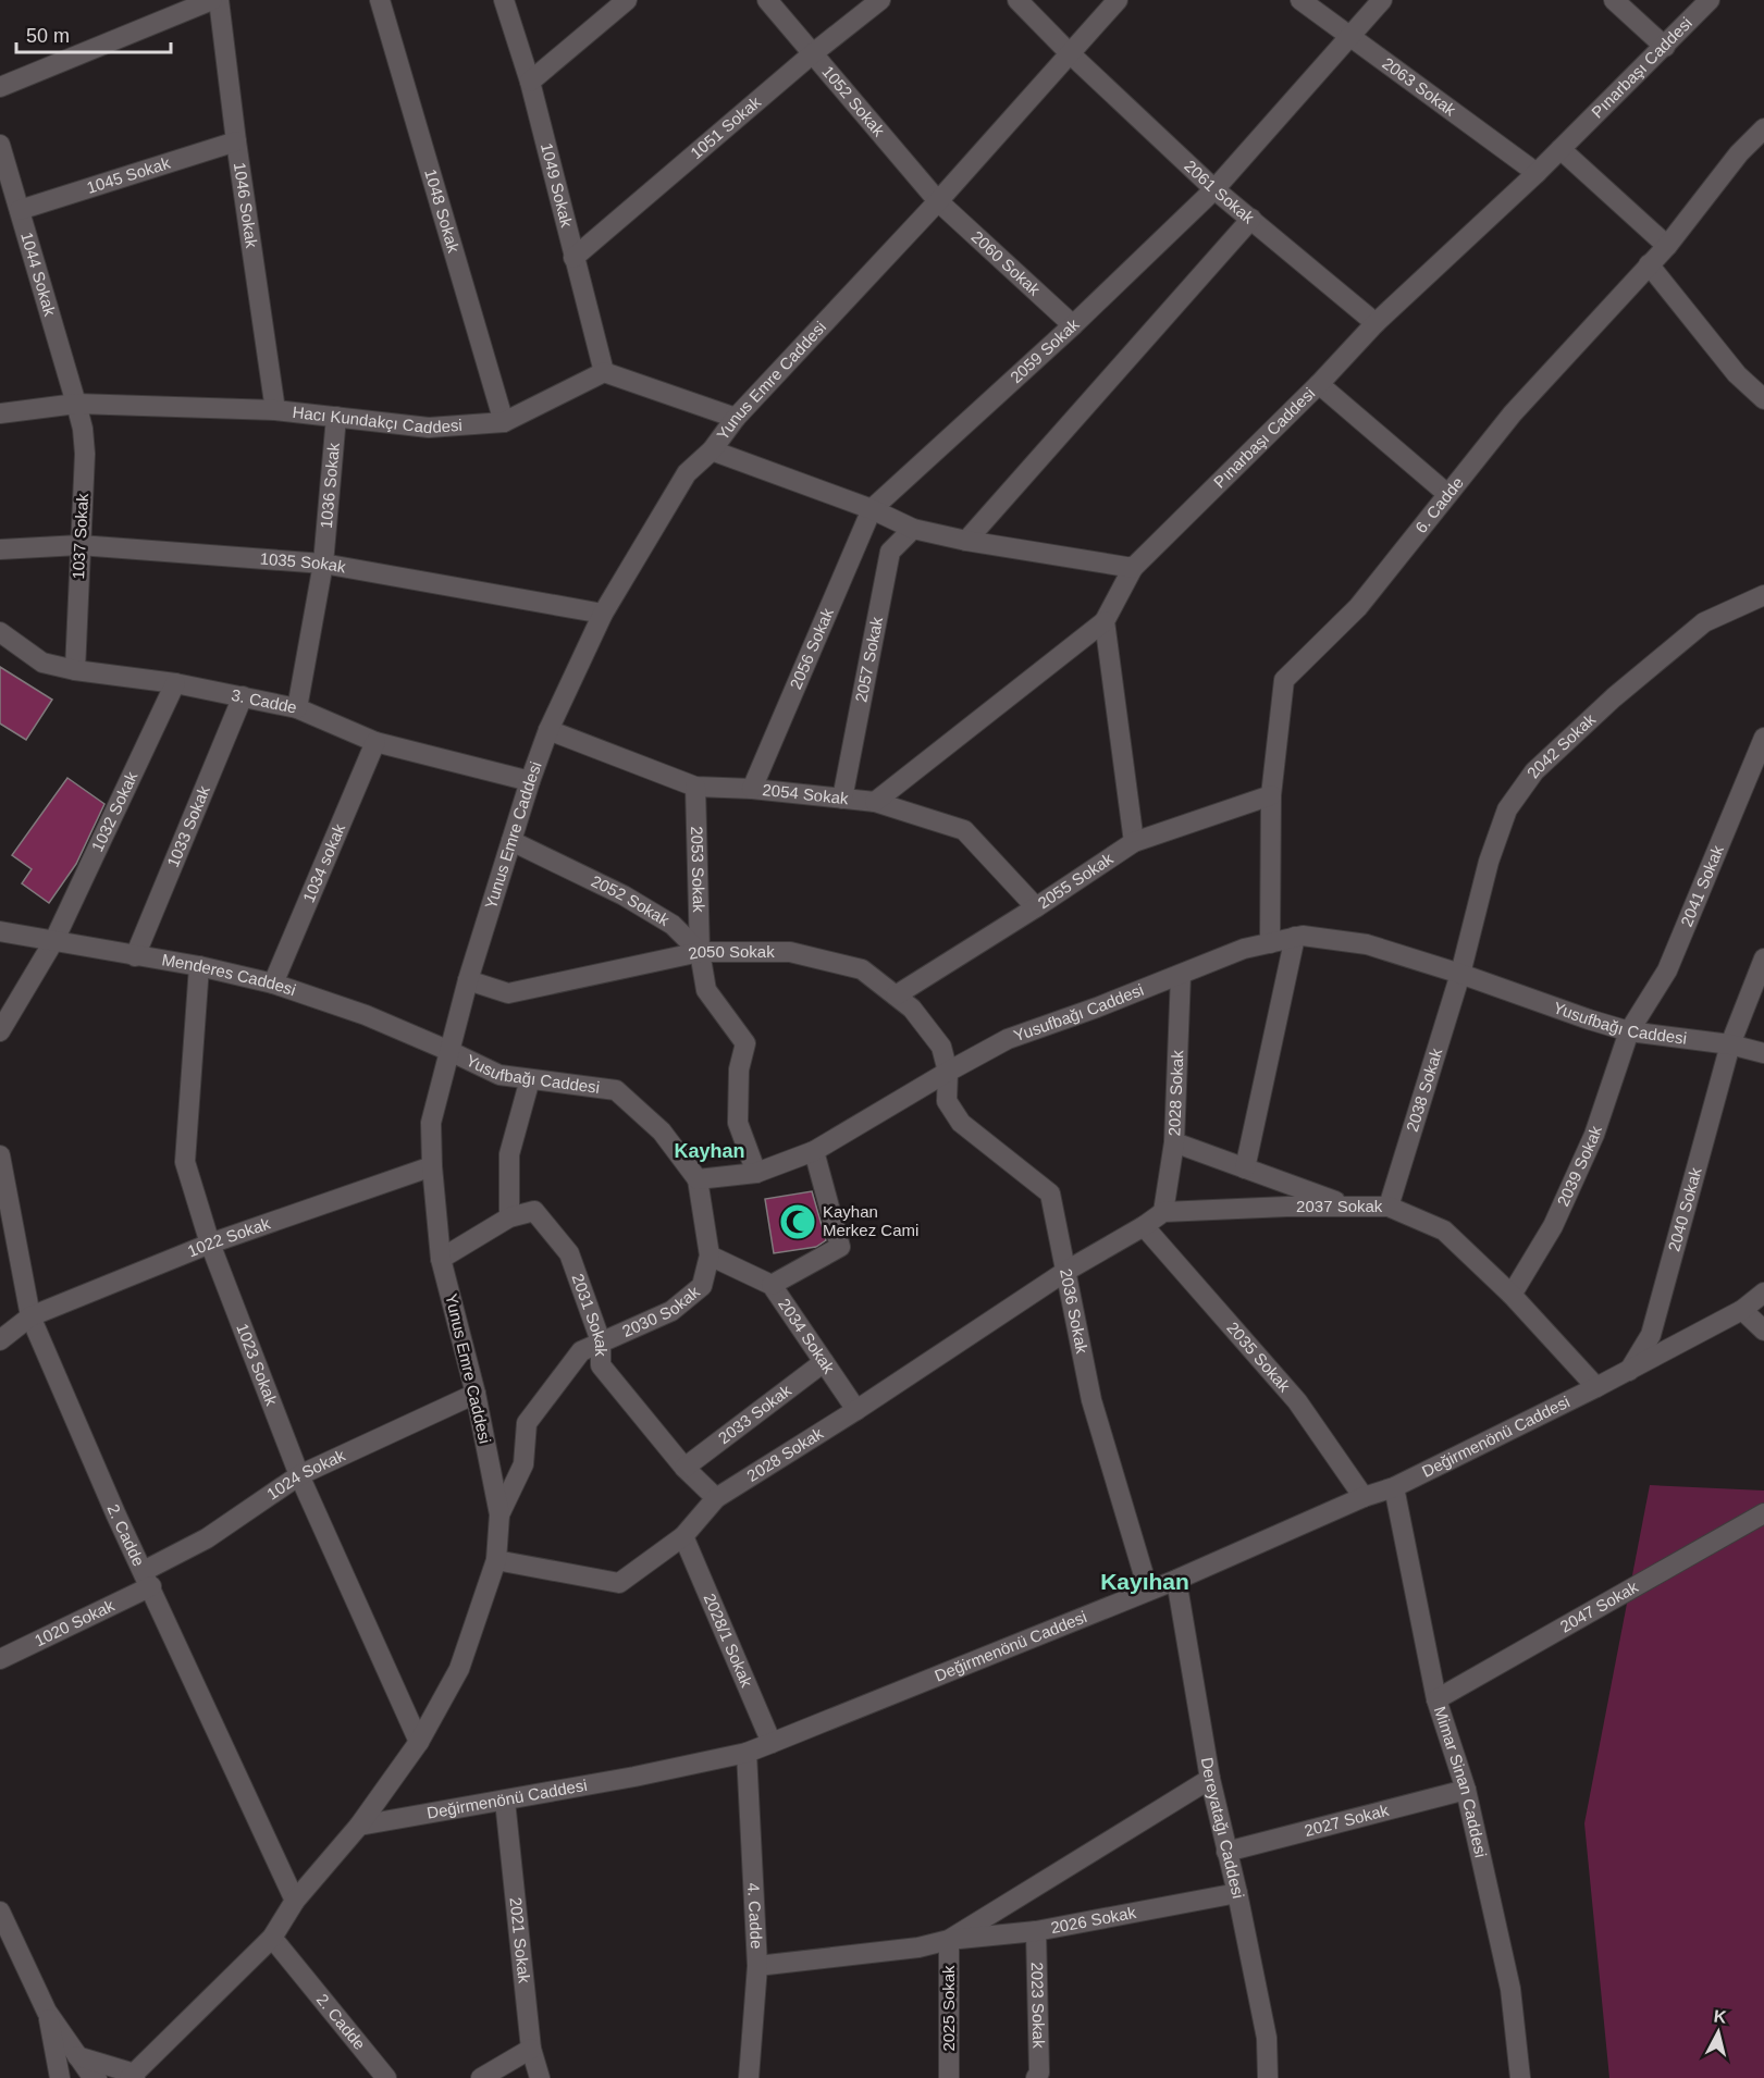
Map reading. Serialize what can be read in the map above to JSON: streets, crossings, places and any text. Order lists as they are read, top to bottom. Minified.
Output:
{"streets":{"street":["Pınarbaşı Caddesi","2063 Sokak","1052 Sokak","1051 Sokak","1045 Sokak","1049 Sokak","2061 Sokak","1046 Sokak","1048 Sokak","2060 Sokak","1044 Sokak","2059 Sokak","Yunus Emre Caddesi","Hacı Kundakçı Caddesi","1036 Sokak","6. Cadde","1037 Sokak","1035 Sokak","2056 Sokak","2057 Sokak","3. Cadde","2042 Sokak","2054 Sokak","1032 Sokak","1033 Sokak","1034 sokak","2053 Sokak","2055 Sokak","2041 Sokak","2052 Sokak","2050 Sokak","Menderes Caddesi","Yusufbağı Caddesi","2038 Sokak","2028 Sokak","2039 Sokak","2037 Sokak","2040 Sokak","1022 Sokak","2030 Sokak","2036 Sokak","2031 Sokak","2034 Sokak","2035 Sokak","1023 Sokak","2033 Sokak","Değirmenönü Caddesi","1024 Sokak","2. Cadde","2047 Sokak","1020 Sokak","2028/1 Sokak","Mimar Sinan Caddesi","2027 Sokak","Dereyatağı Caddesi","4. Cadde","2026 Sokak","2021 Sokak","2023 Sokak","2025 Sokak"]},"crossings":[["Pınarbaşı Caddesi","2063 Sokak"],["Pınarbaşı Caddesi","2061 Sokak"],["2063 Sokak","2059 Sokak"],["1052 Sokak","1051 Sokak"],["1052 Sokak","2060 Sokak"],["1052 Sokak","Yunus Emre Caddesi"],["1051 Sokak","1049 Sokak"],["1045 Sokak","1046 Sokak"],["1045 Sokak","1044 Sokak"],["1049 Sokak","Hacı Kundakçı Caddesi"],["2061 Sokak","2059 Sokak"],["2061 Sokak","Yunus Emre Caddesi"],["1046 Sokak","Hacı Kundakçı Caddesi"],["1048 Sokak","Hacı Kundakçı Caddesi"],["2060 Sokak","2059 Sokak"],["2060 Sokak","Yunus Emre Caddesi"],["1044 Sokak","Hacı Kundakçı Caddesi"],["1044 Sokak","1037 Sokak"],["2059 Sokak","2056 Sokak"],["Yunus Emre Caddesi","1035 Sokak"],["Yunus Emre Caddesi","3. Cadde"],["Yunus Emre Caddesi","2054 Sokak"],["Yunus Emre Caddesi","2052 Sokak"],["Yunus Emre Caddesi","2050 Sokak"],["Yunus Emre Caddesi","Menderes Caddesi"],["Yunus Emre Caddesi","Yusufbağı Caddesi"],["Yunus Emre Caddesi","2028 Sokak"],["Yunus Emre Caddesi","1022 Sokak"],["Yunus Emre Caddesi","2030 Sokak"],["Yunus Emre Caddesi","2031 Sokak"],["Yunus Emre Caddesi","1023 Sokak"],["Yunus Emre Caddesi","Değirmenönü Caddesi"],["Yunus Emre Caddesi","1024 Sokak"],["Yunus Emre Caddesi","2. Cadde"],["Hacı Kundakçı Caddesi","1036 Sokak"],["Hacı Kundakçı Caddesi","1037 Sokak"],["1036 Sokak","1035 Sokak"],["1036 Sokak","3. Cadde"],["6. Cadde","2055 Sokak"],["6. Cadde","Yusufbağı Caddesi"],["1037 Sokak","1035 Sokak"],["1037 Sokak","3. Cadde"],["2056 Sokak","2054 Sokak"],["2057 Sokak","2054 Sokak"],["3. Cadde","1032 Sokak"],["3. Cadde","1033 Sokak"],["3. Cadde","1034 sokak"],["2042 Sokak","Yusufbağı Caddesi"],["2042 Sokak","2038 Sokak"],["2054 Sokak","2053 Sokak"],["2054 Sokak","2055 Sokak"],["1032 Sokak","Menderes Caddesi"],["1033 Sokak","Menderes Caddesi"],["1034 sokak","Menderes Caddesi"],["2053 Sokak","2052 Sokak"],["2053 Sokak","2050 Sokak"],["2055 Sokak","2050 Sokak"],["2041 Sokak","Yusufbağı Caddesi"],["2041 Sokak","2039 Sokak"],["2052 Sokak","2050 Sokak"],["2050 Sokak","Yusufbağı Caddesi"],["2050 Sokak","2036 Sokak"],["Menderes Caddesi","Yusufbağı Caddesi"],["Menderes Caddesi","1023 Sokak"],["Yusufbağı Caddesi","2038 Sokak"],["Yusufbağı Caddesi","2028 Sokak"],["Yusufbağı Caddesi","2039 Sokak"],["Yusufbağı Caddesi","2040 Sokak"],["Yusufbağı Caddesi","2030 Sokak"],["Yusufbağı Caddesi","2036 Sokak"],["2038 Sokak","2037 Sokak"],["2028 Sokak","2037 Sokak"],["2028 Sokak","2036 Sokak"],["2028 Sokak","2031 Sokak"],["2028 Sokak","2034 Sokak"],["2028 Sokak","2028/1 Sokak"],["2039 Sokak","2037 Sokak"],["2037 Sokak","Değirmenönü Caddesi"],["2040 Sokak","Değirmenönü Caddesi"],["1022 Sokak","1023 Sokak"],["1022 Sokak","2. Cadde"],["2030 Sokak","2031 Sokak"],["2030 Sokak","2034 Sokak"],["2036 Sokak","Değirmenönü Caddesi"],["2031 Sokak","2033 Sokak"],["2034 Sokak","2033 Sokak"],["2035 Sokak","Değirmenönü Caddesi"],["1023 Sokak","1024 Sokak"],["Değirmenönü Caddesi","2028/1 Sokak"],["Değirmenönü Caddesi","Mimar Sinan Caddesi"],["Değirmenönü Caddesi","Dereyatağı Caddesi"],["Değirmenönü Caddesi","4. Cadde"],["Değirmenönü Caddesi","2021 Sokak"],["1024 Sokak","2. Cadde"],["1024 Sokak","1020 Sokak"],["2. Cadde","1020 Sokak"],["2047 Sokak","Mimar Sinan Caddesi"],["Mimar Sinan Caddesi","2027 Sokak"],["2027 Sokak","Dereyatağı Caddesi"],["Dereyatağı Caddesi","2026 Sokak"],["2026 Sokak","2023 Sokak"],["2026 Sokak","2025 Sokak"]],"districts":["Kayhan","Kayıhan"],"places":{"mosque":["Kayhan Merkez Cami"]},"scale_bar":"50 m","north":"top"}
